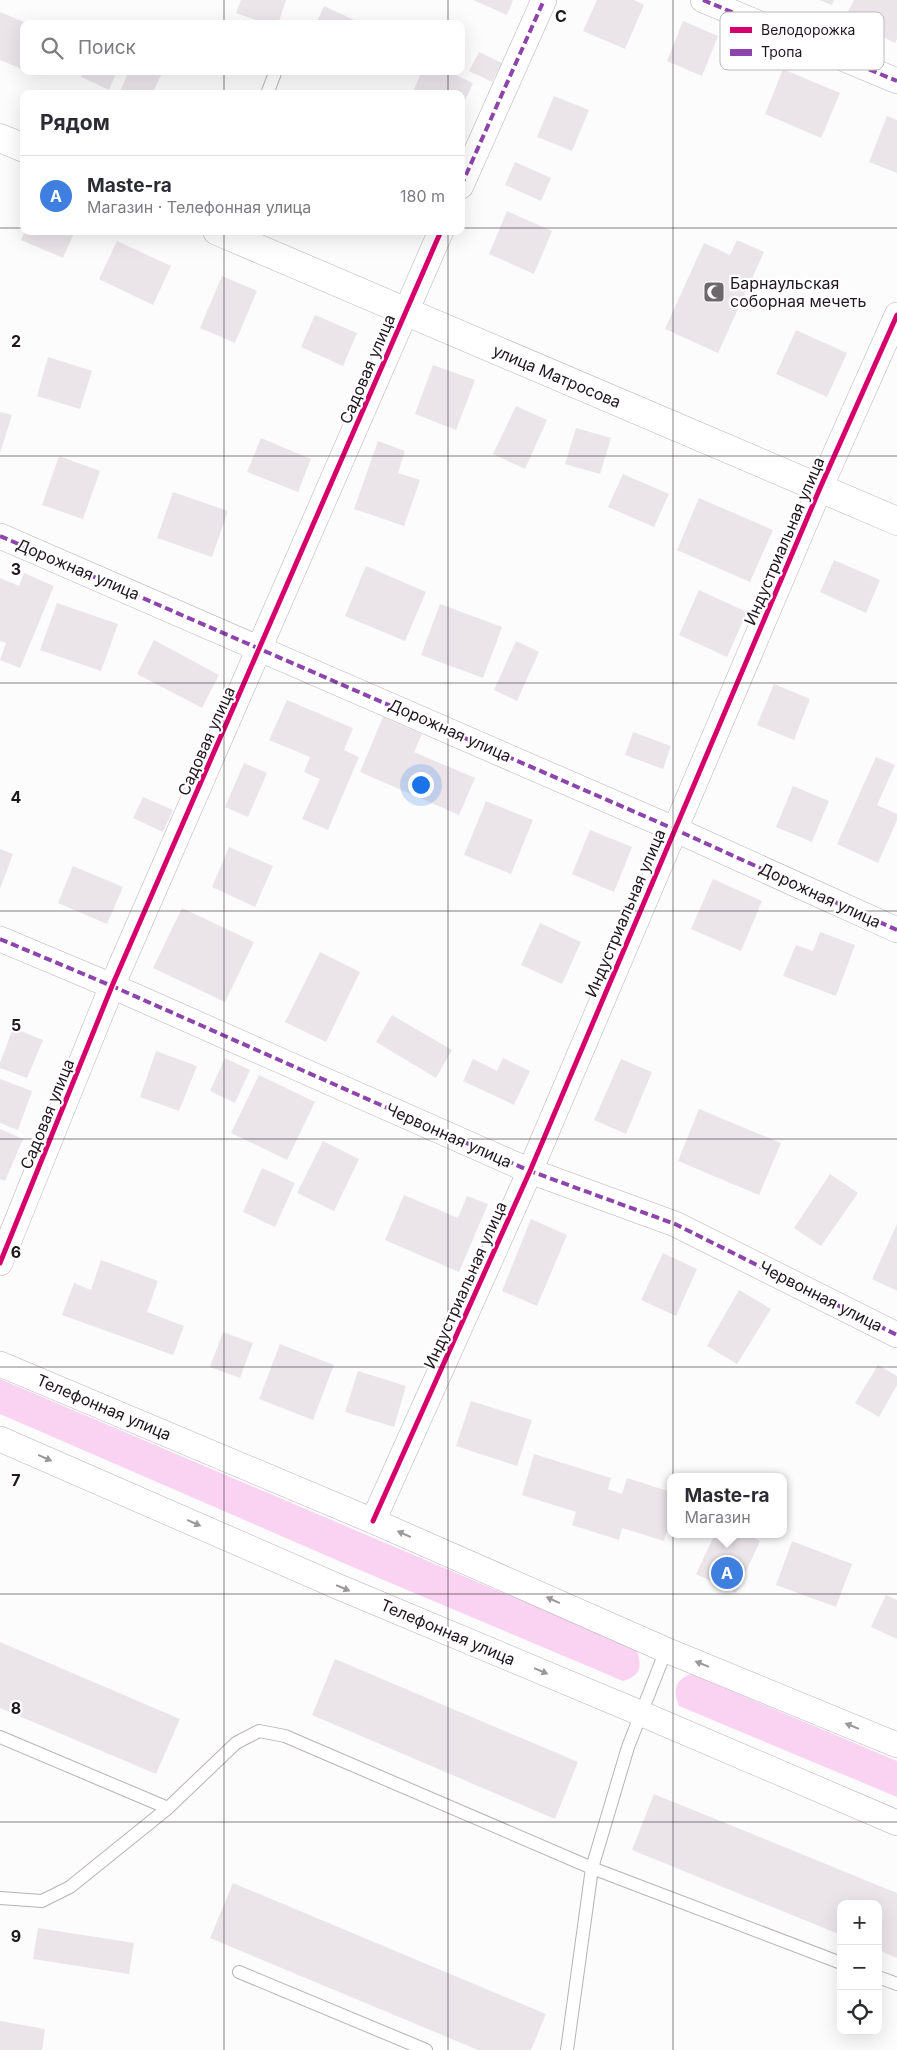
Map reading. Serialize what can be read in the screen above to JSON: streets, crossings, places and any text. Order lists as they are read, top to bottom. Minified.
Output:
{"streets":{"street":["Садовая улица","улица Матросова","Индустриальная улица","Дорожная улица","Червонная улица","Телефонная улица"]},"crossings":[["Садовая улица","улица Матросова"],["Садовая улица","Дорожная улица"],["Садовая улица","Червонная улица"],["улица Матросова","Индустриальная улица"],["Индустриальная улица","Дорожная улица"],["Индустриальная улица","Червонная улица"],["Индустриальная улица","Телефонная улица"]],"places":{"mosque":["Барнаульская соборная мечеть"]},"legend":["Велодорожка","Тропа"],"page":{"search":"Поиск","heading":"Рядом","list":[{"mark":"A","name":"Maste-ra","note":"Магазин · Телефонная улица","value":"180 m"}],"popup":["Maste-ra","Магазин"],"pins":"A","map_buttons":["+","−"]},"grid":{"columns":["C"],"rows":["2","3","4","5","6","7","8","9"]}}
